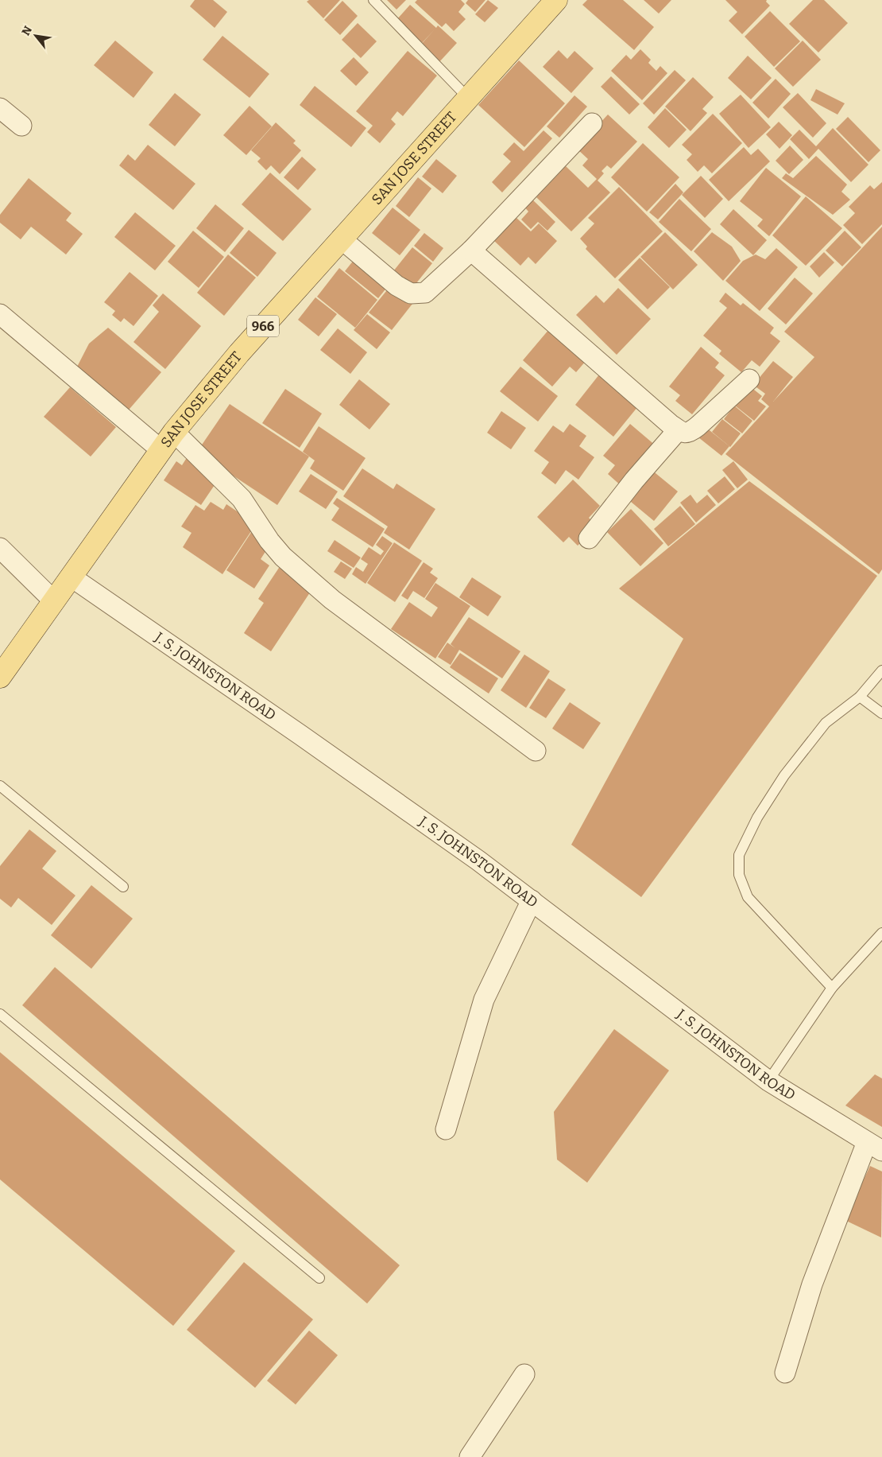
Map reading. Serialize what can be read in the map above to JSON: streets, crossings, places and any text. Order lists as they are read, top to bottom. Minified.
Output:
{"streets":{"main road":["SAN JOSE STREET","966"],"street":["J. S. JOHNSTON ROAD"]},"crossings":[["SAN JOSE STREET","J. S. JOHNSTON ROAD"]],"north":"top left"}
